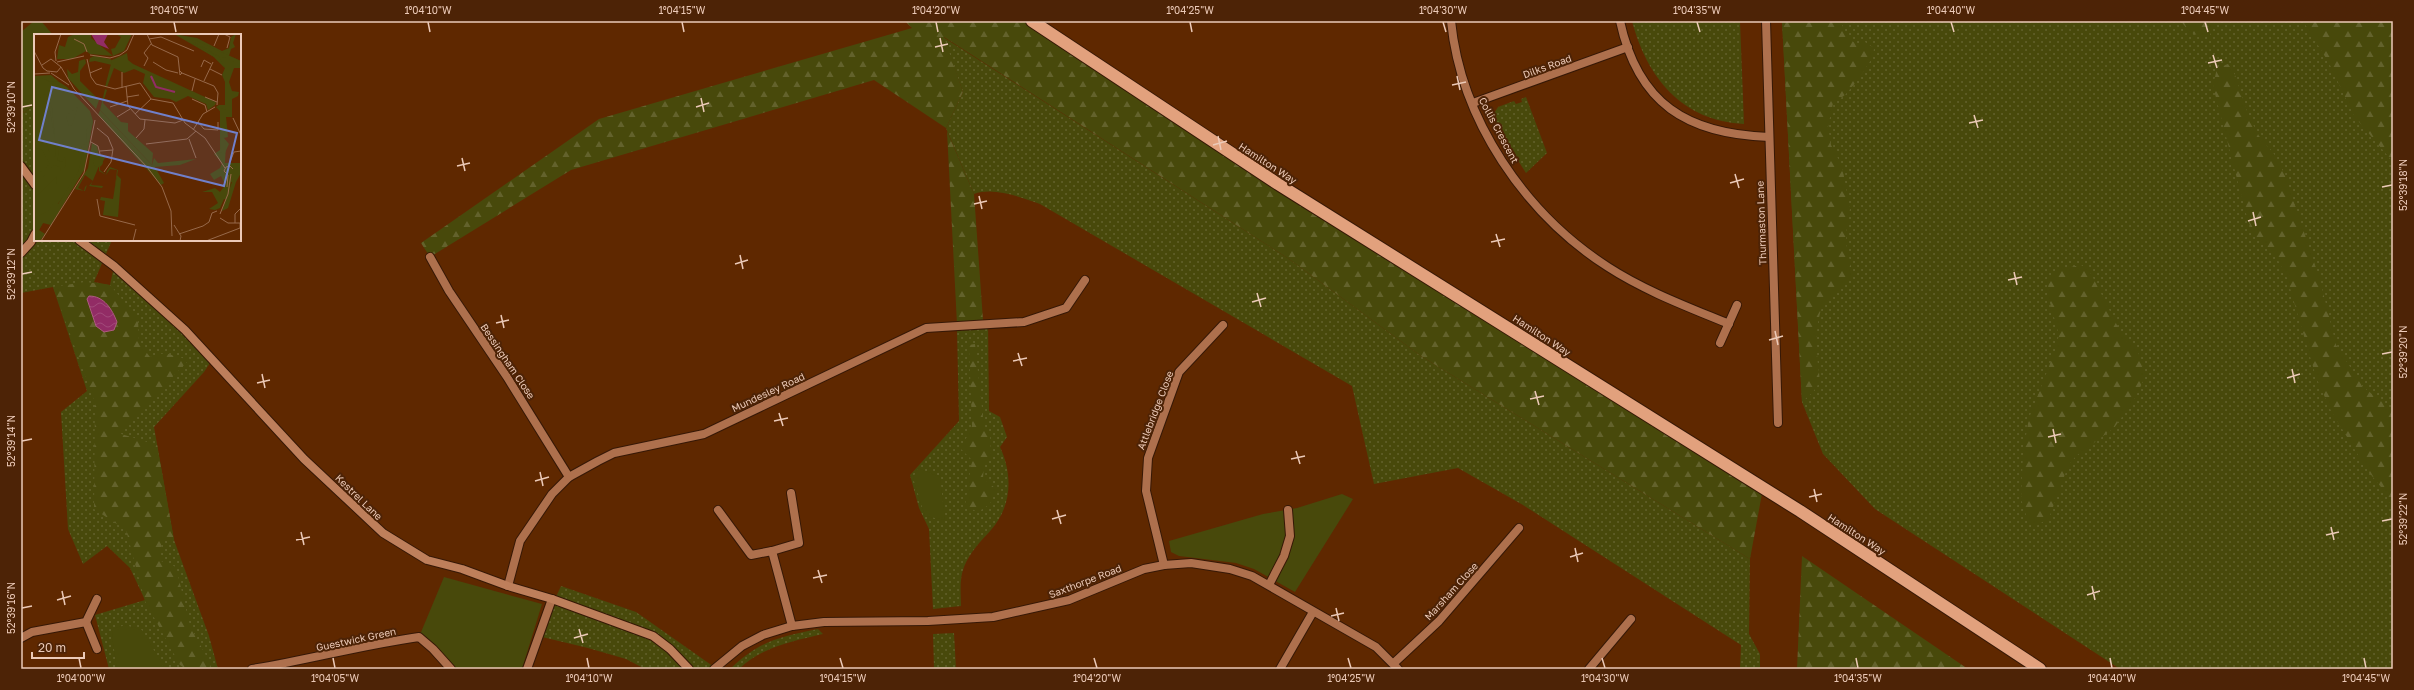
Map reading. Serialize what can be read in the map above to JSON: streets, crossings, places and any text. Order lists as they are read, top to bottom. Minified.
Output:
{"streets":{"highway":["Hamilton Way"],"street":["Dilks Road","Collis Crescent","Thurmaston Lane","Bessingham Close","Mundesley Road","Attlebridge Close","Kestrel Lane","Saxthorpe Road","Marsham Close","Guestwick Green"]},"crossings":[["Dilks Road","Collis Crescent"],["Bessingham Close","Mundesley Road"],["Mundesley Road","Kestrel Lane"],["Attlebridge Close","Saxthorpe Road"],["Saxthorpe Road","Marsham Close"]],"scale_bar":"20 m","coordinates":["1°04'05\"W","1°04'10\"W","1°04'15\"W","1°04'20\"W","1°04'25\"W","1°04'30\"W","1°04'35\"W","1°04'40\"W","1°04'45\"W","52°39'10\"N","52°39'18\"N","52°39'12\"N","52°39'20\"N","52°39'14\"N","52°39'22\"N","52°39'16\"N","1°04'00\"W"]}
